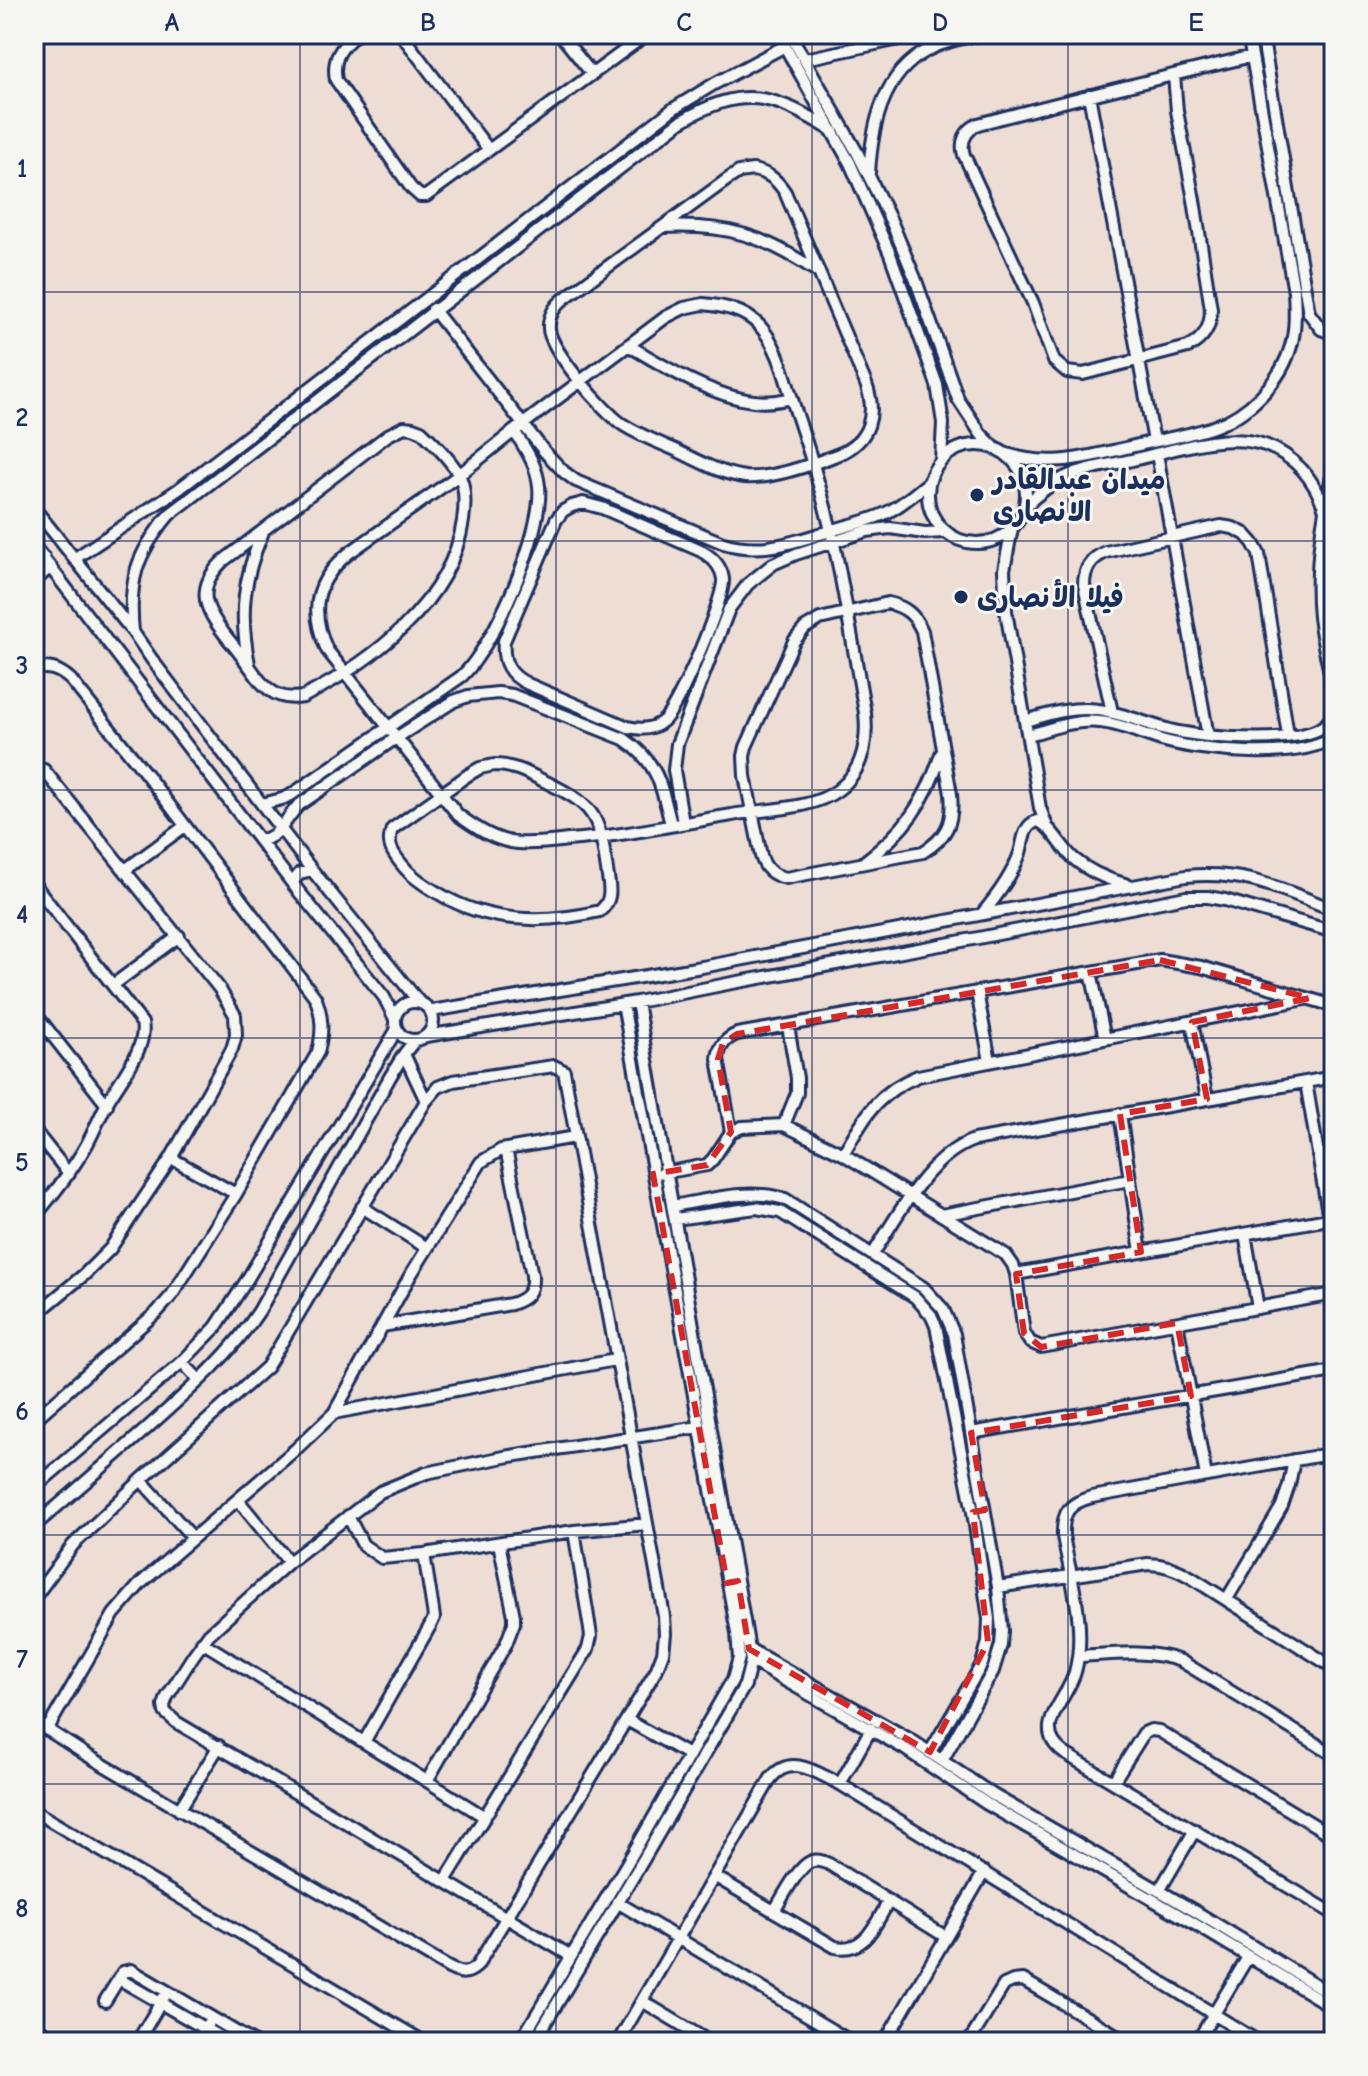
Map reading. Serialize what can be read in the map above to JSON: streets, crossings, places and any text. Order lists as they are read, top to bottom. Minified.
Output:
{"places":["ميدان عبدالقادر الانصارى","فيلا الأنصارى"],"grid":{"columns":["A","B","C","D","E"],"rows":["1","2","3","4","5","6","7","8"]}}
